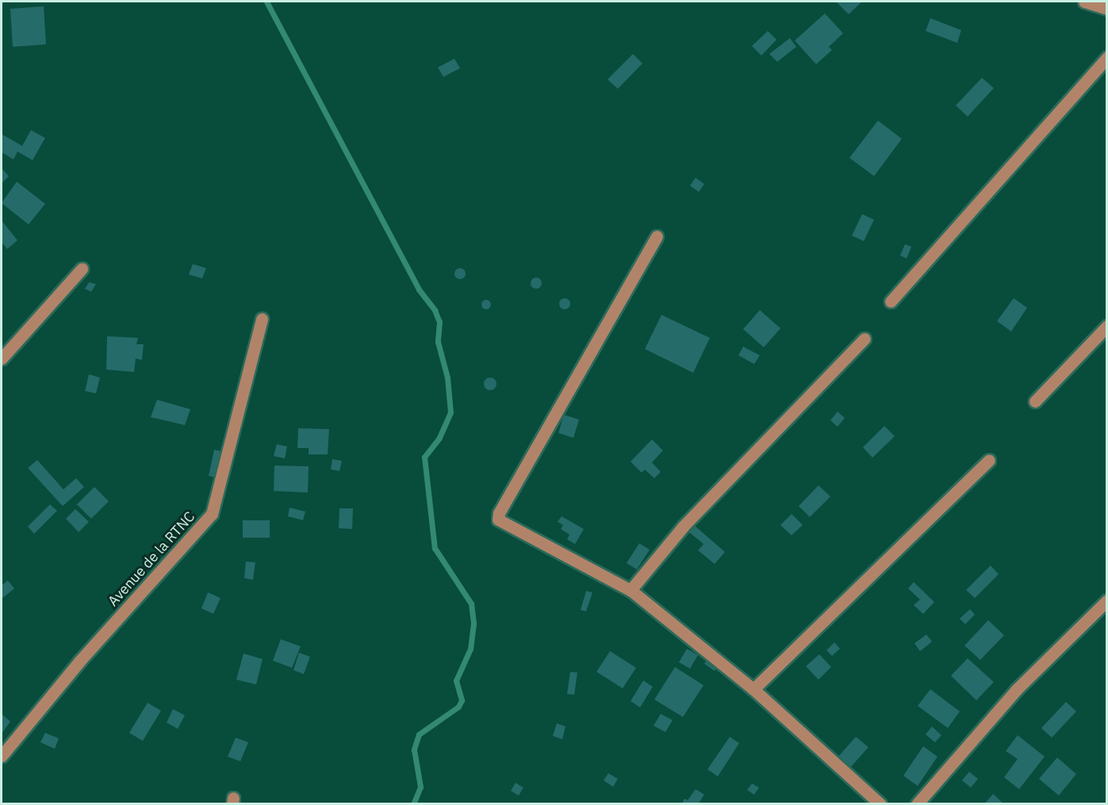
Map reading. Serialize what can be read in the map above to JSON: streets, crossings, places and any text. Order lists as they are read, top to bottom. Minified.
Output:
{"streets":{"street":["Avenue de la RTNC"]}}
